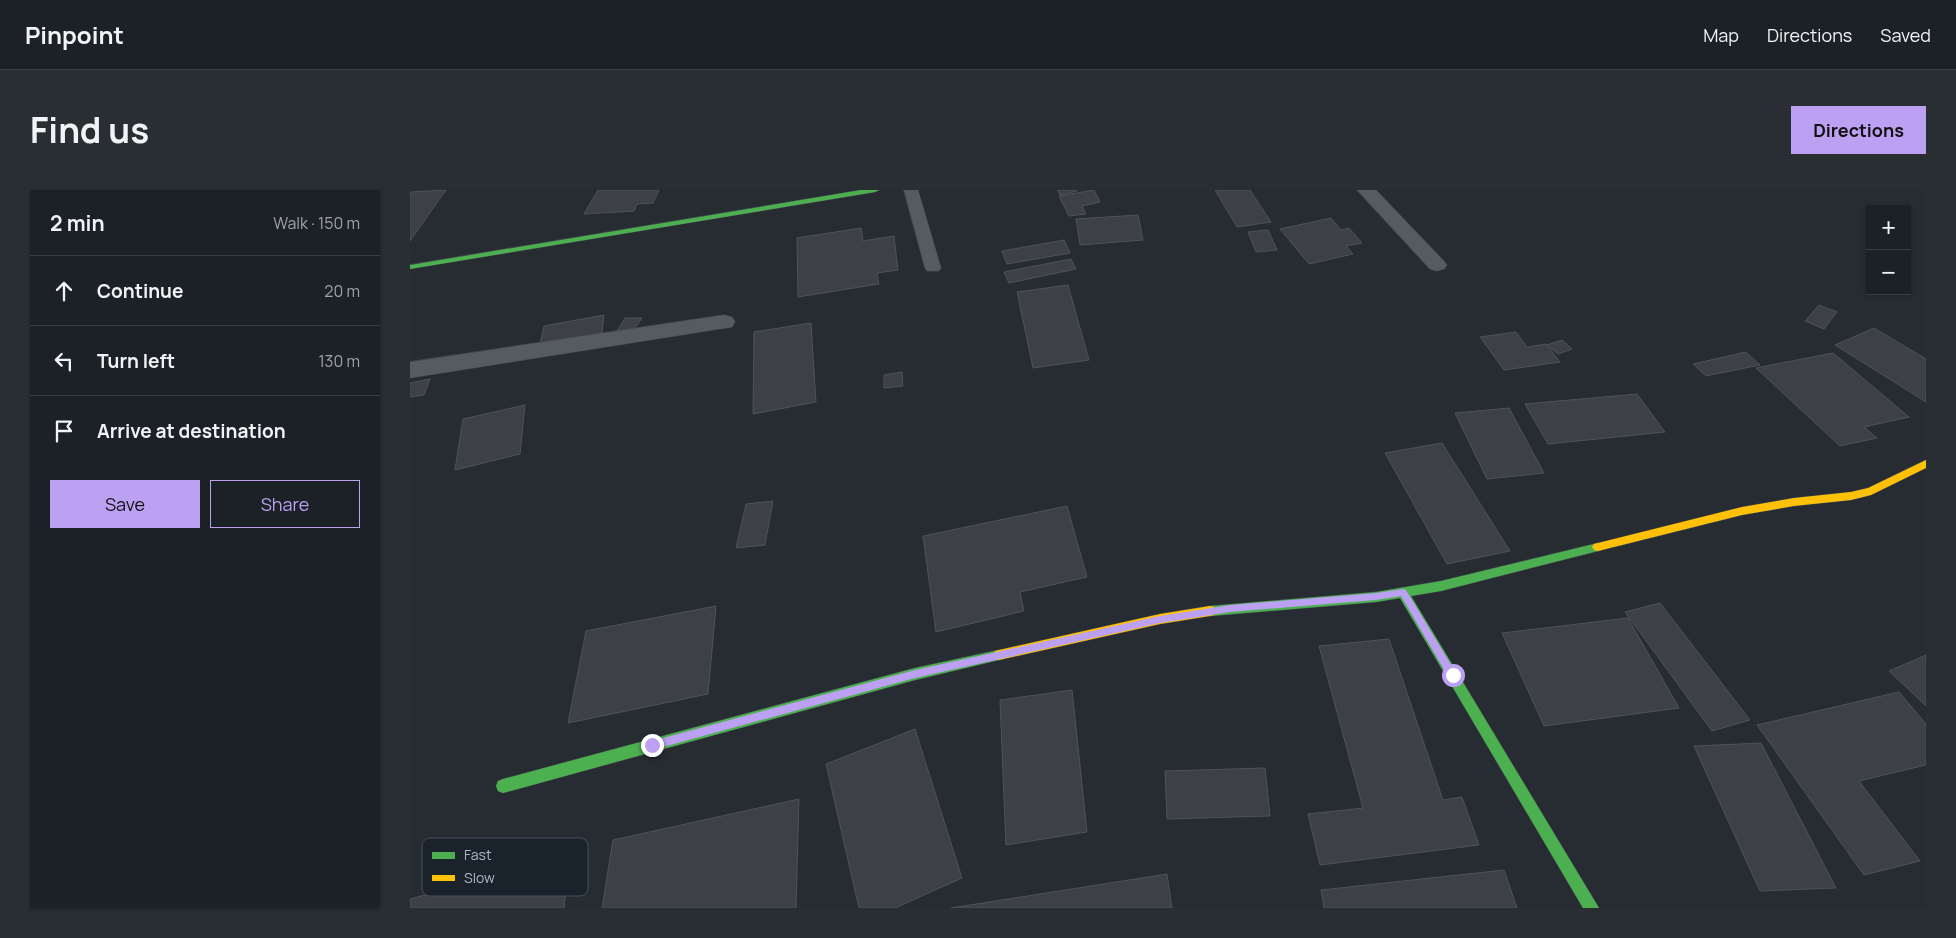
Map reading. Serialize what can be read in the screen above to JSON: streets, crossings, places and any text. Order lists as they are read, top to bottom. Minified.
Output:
{"legend":["Fast","Slow"],"page":{"header":"Pinpoint","nav":["Map","Directions","Saved"],"title":"Find us","buttons":["Directions",["Save","Share"]],"heading":["2 min","Walk · 150 m"],"map_buttons":["+","−"],"list":[["Continue","20 m"],["Turn left","130 m"],"Arrive at destination"]}}
